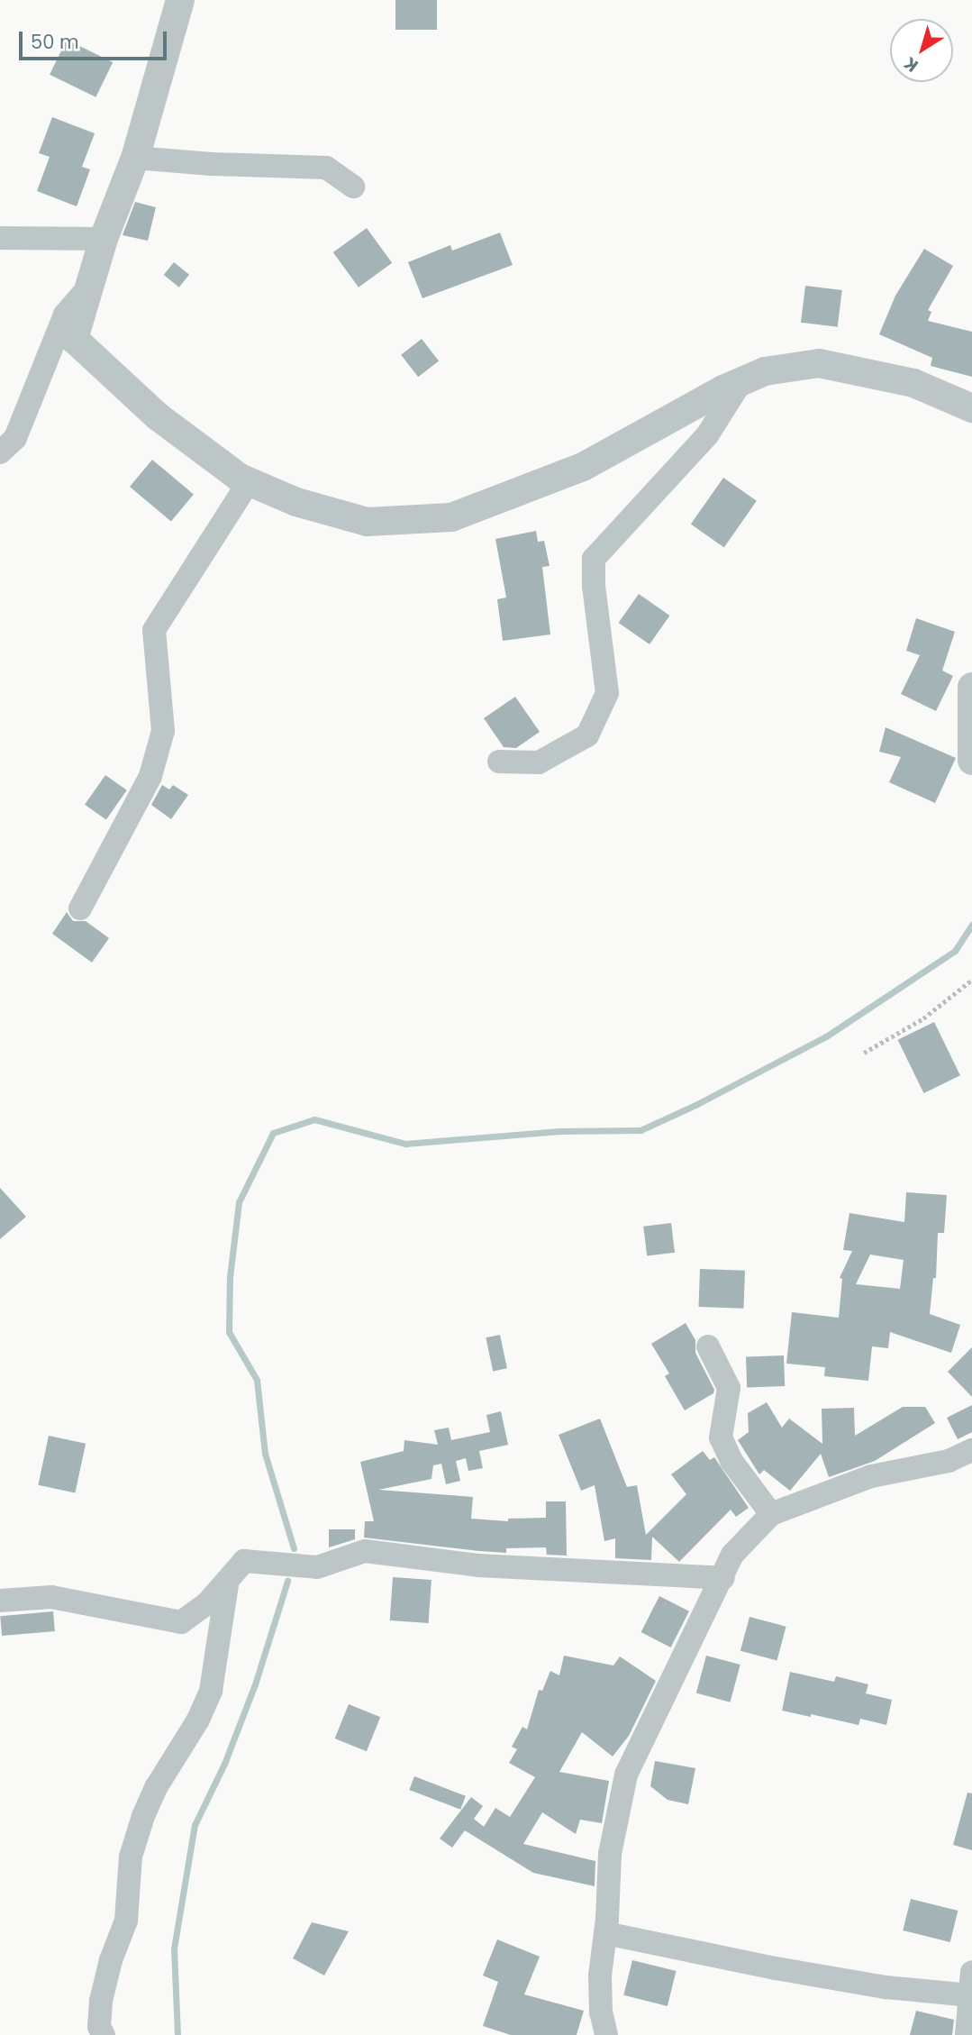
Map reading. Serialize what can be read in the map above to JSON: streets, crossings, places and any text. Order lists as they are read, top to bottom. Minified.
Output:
{"scale_bar":"50 m","north":"bottom left"}
